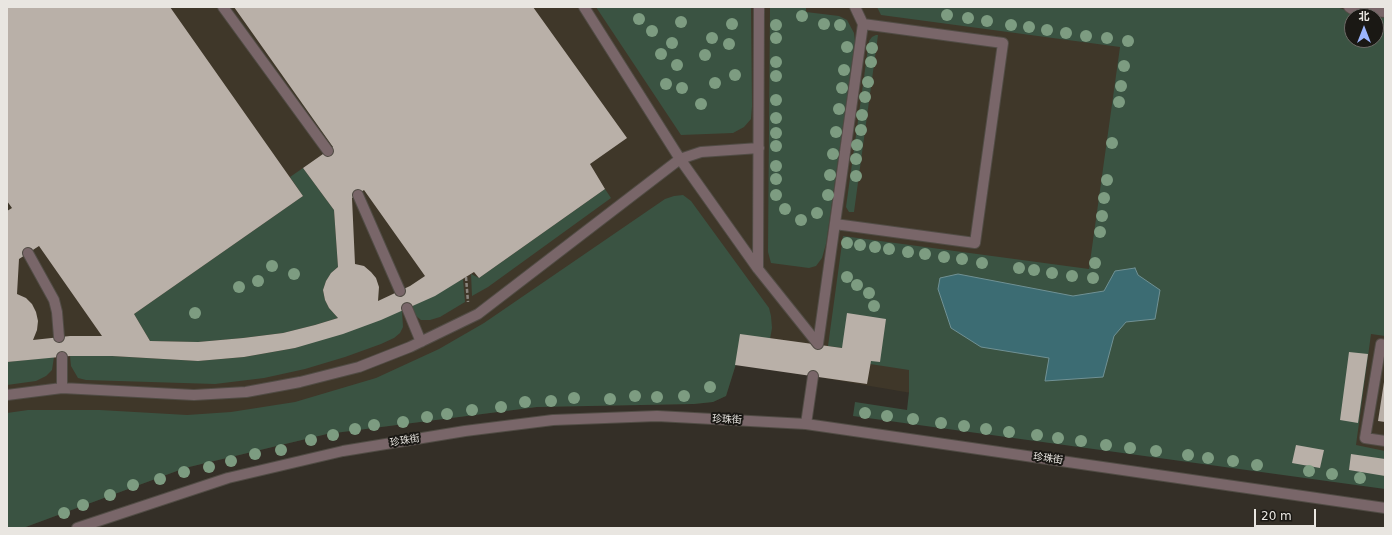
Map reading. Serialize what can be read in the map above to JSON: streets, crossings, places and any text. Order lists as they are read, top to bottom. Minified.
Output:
{"streets":{"street":["珍珠街"]},"scale_bar":"20 m","north":"top"}
